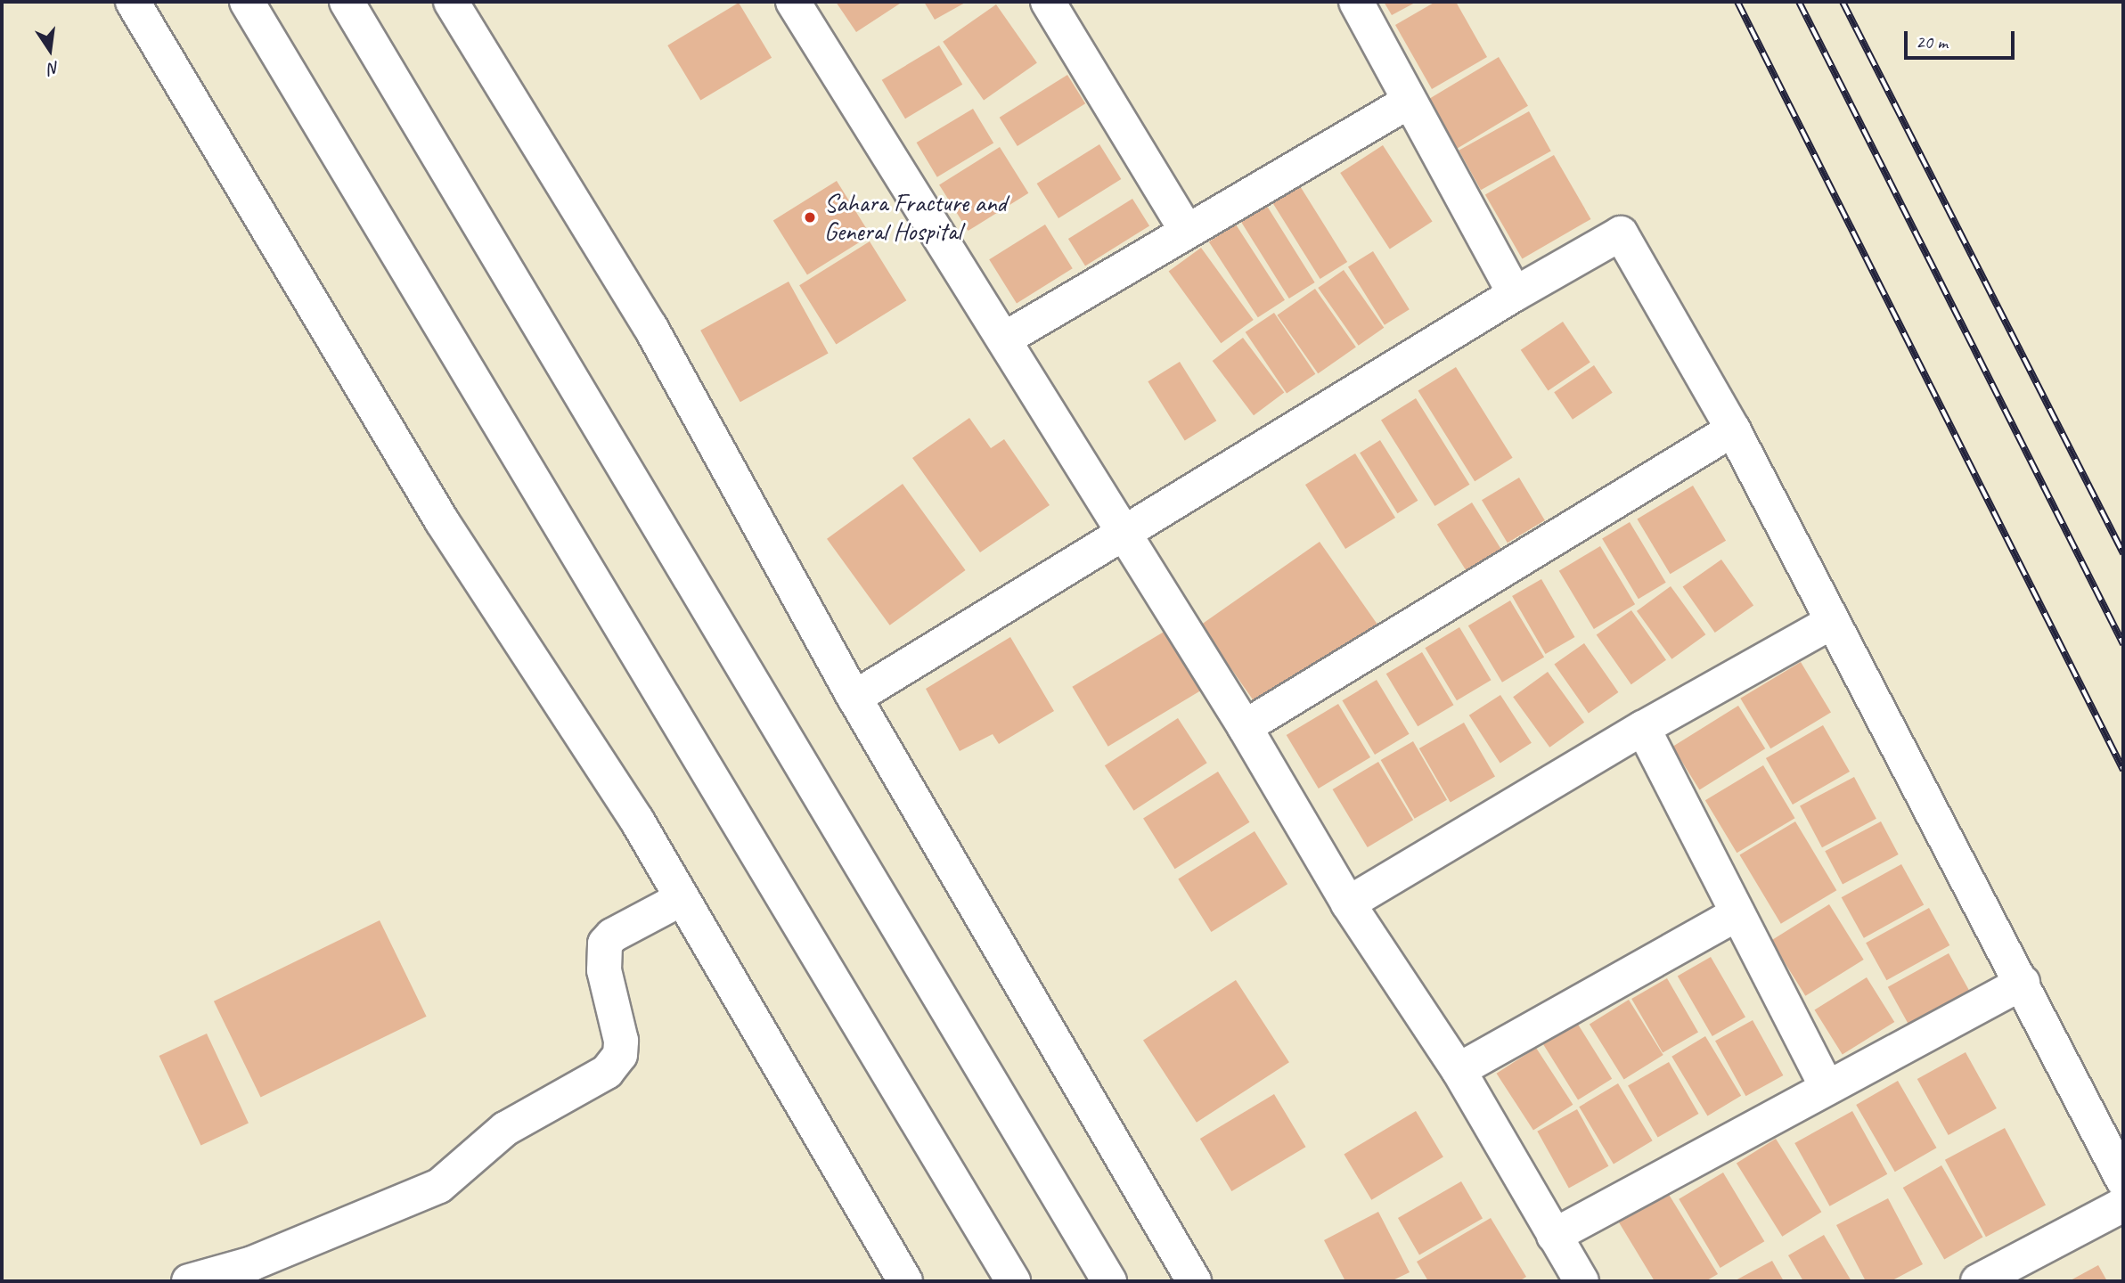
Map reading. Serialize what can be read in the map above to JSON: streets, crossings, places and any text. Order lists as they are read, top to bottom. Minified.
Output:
{"places":["Sahara Fracture and General Hospital"],"scale_bar":"20 m","north":"bottom"}
